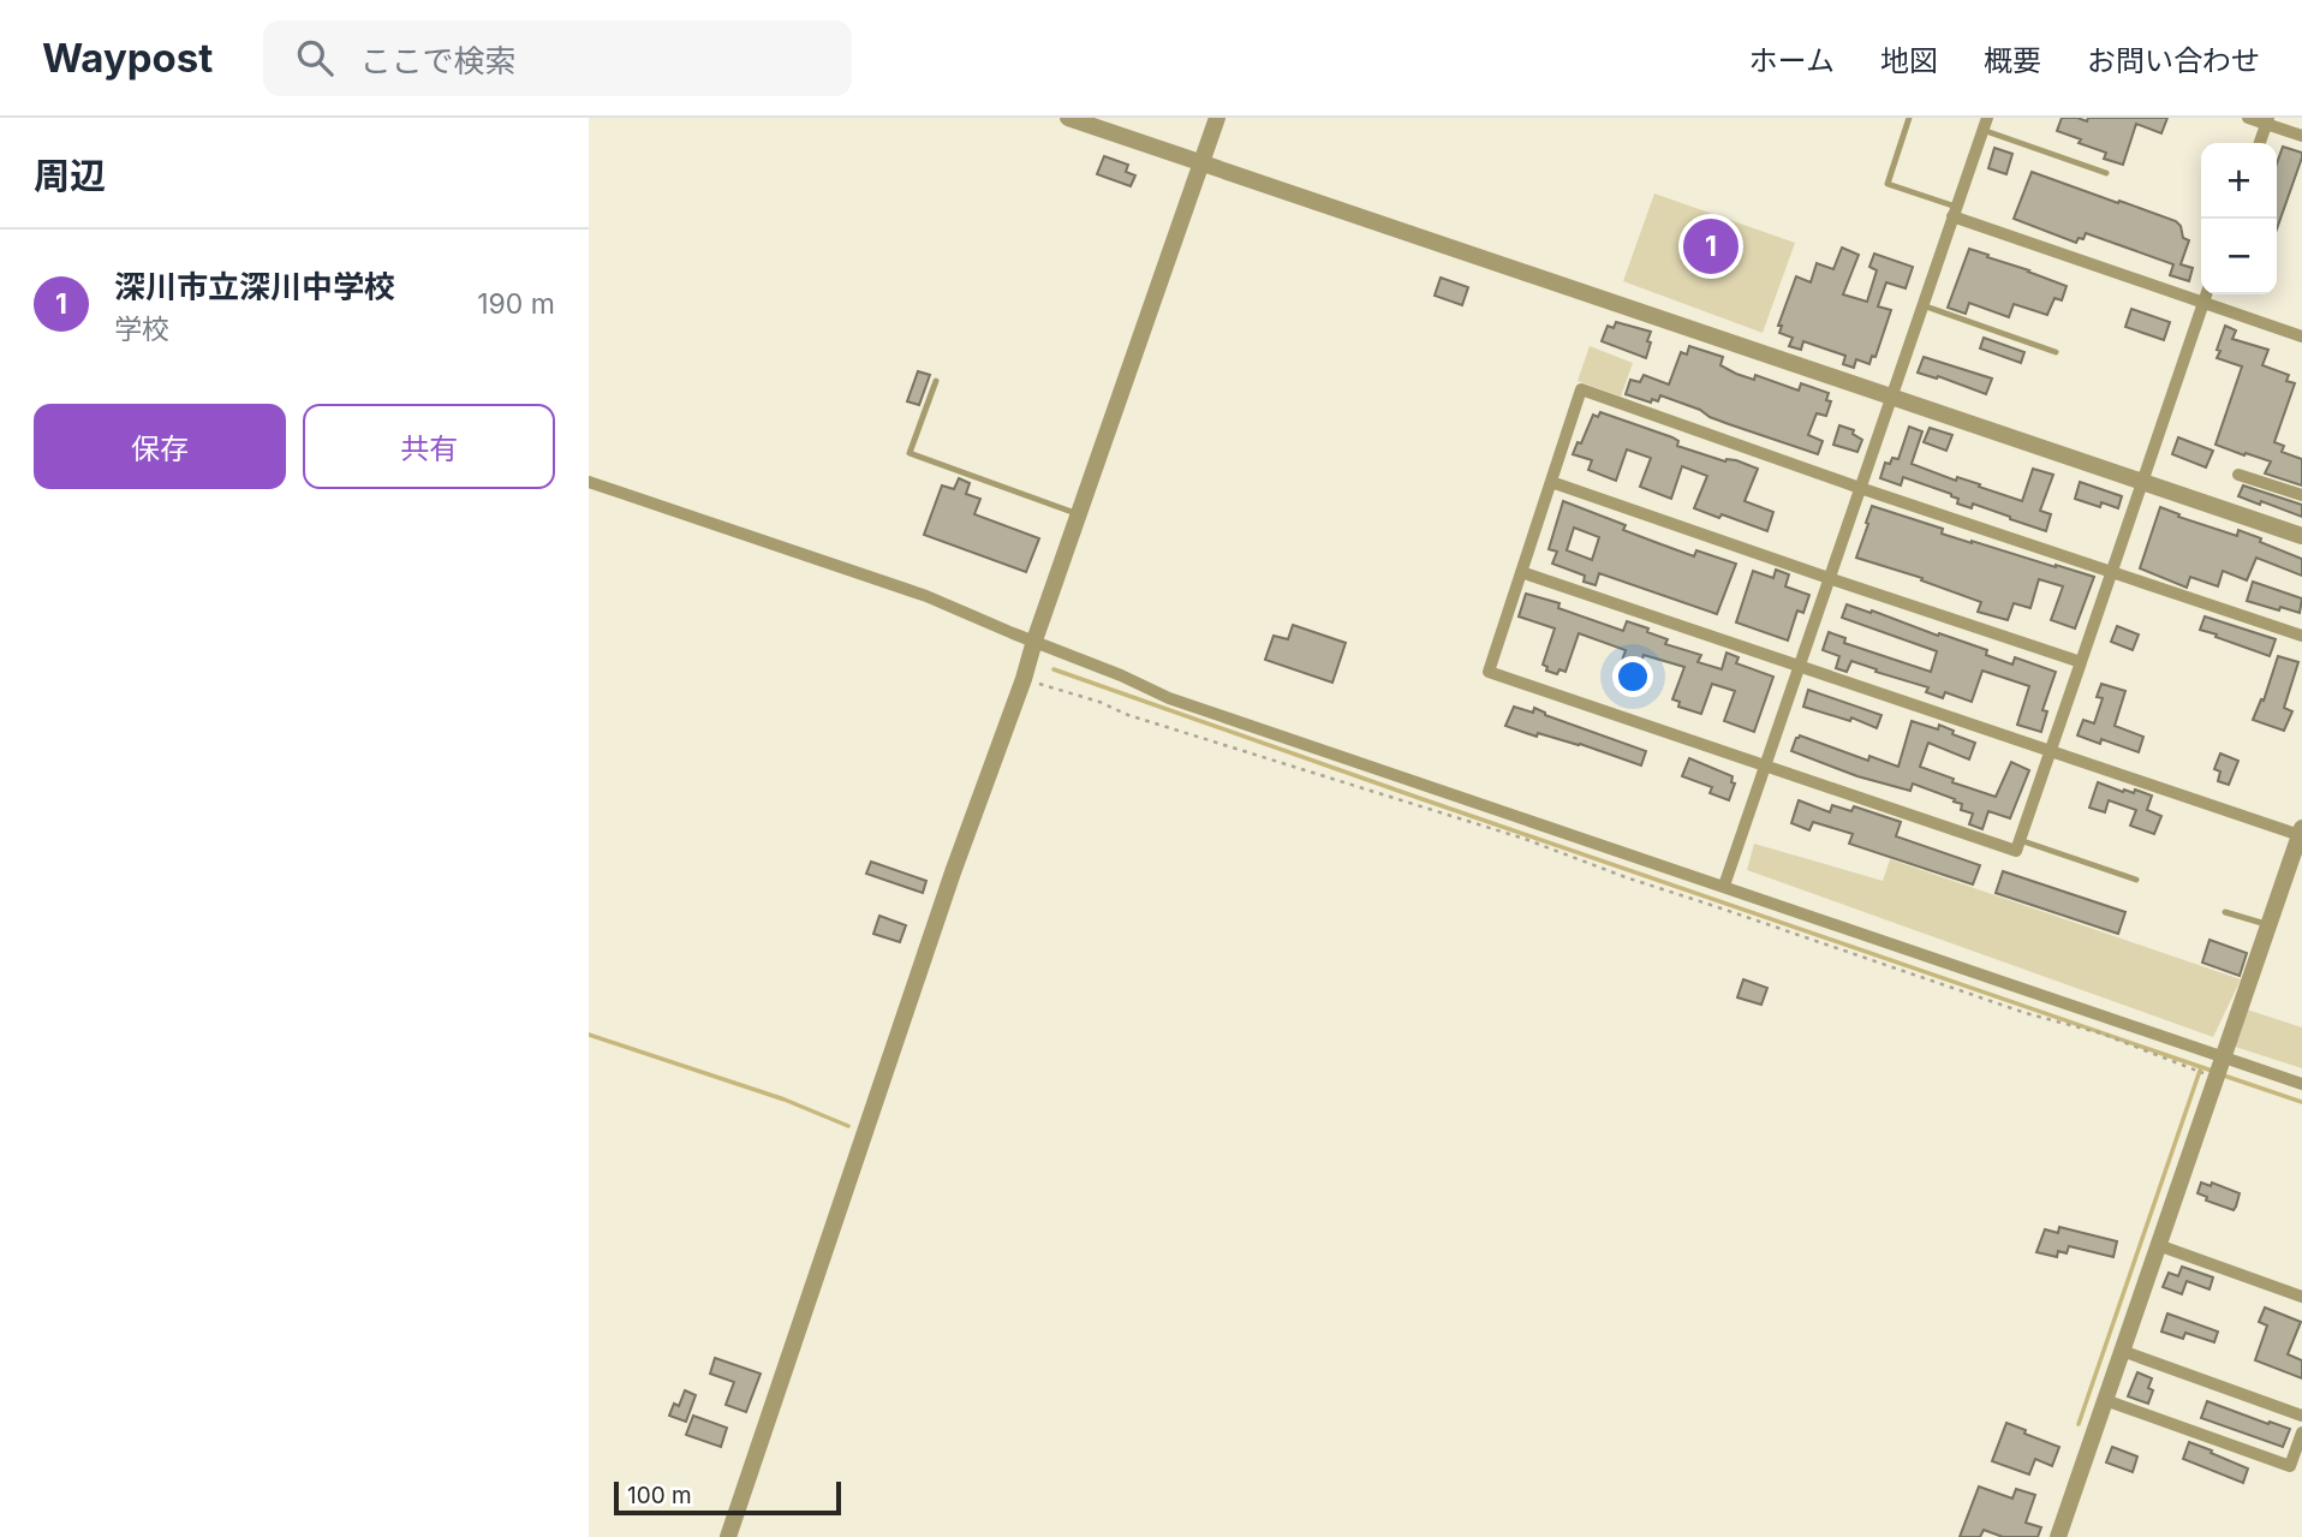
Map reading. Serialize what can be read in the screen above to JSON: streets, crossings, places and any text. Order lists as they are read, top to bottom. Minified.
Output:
{"scale_bar":"100 m","page":{"header":"Waypost","search":"ここで検索","nav":["ホーム","地図","概要","お問い合わせ"],"heading":"周辺","map_buttons":["+","−"],"pins":"1","list":[{"mark":"1","name":"深川市立深川中学校","note":"学校","value":"190 m"}],"buttons":["保存","共有"],"scale":"100 m"}}
